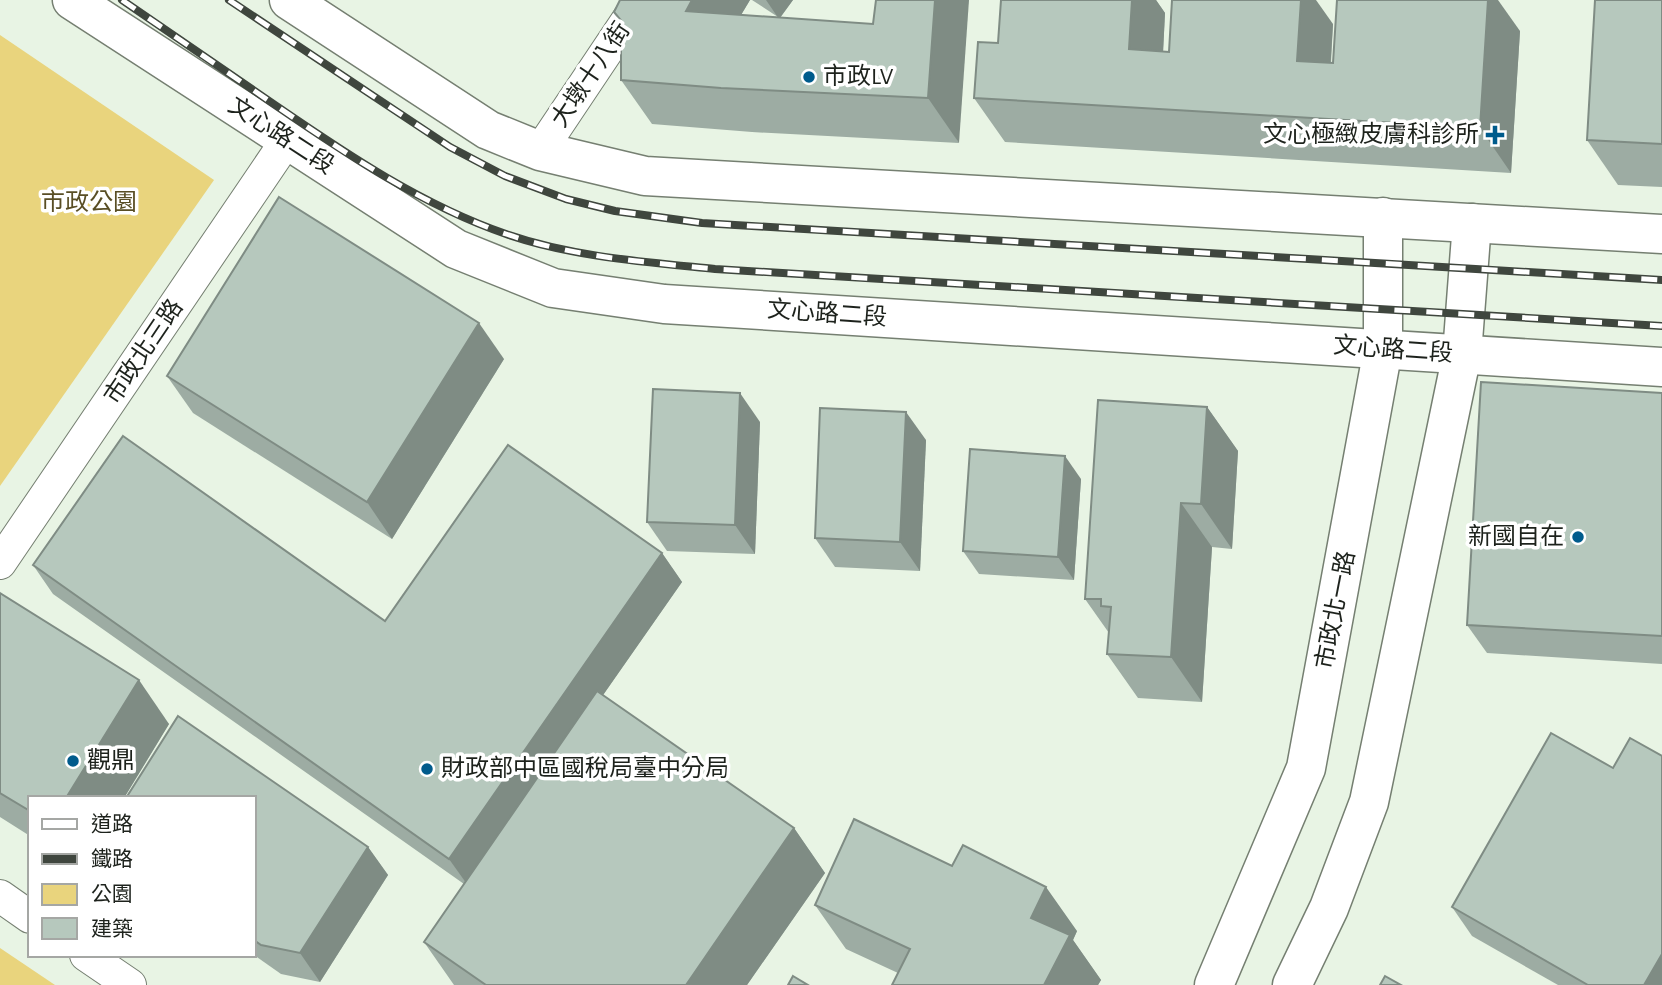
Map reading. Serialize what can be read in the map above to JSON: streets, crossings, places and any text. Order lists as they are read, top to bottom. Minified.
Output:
{"streets":{"main road":["文心路二段","市政北一路"],"street":["大墩十八街","市政北三路"]},"crossings":[["文心路二段","市政北三路"],["文心路二段","市政北一路"]],"parks":["市政公園"],"places":{"other":["市政LV","新國自在","觀鼎","財政部中區國稅局臺中分局"],"health":["文心極緻皮膚科診所"]},"legend":["道路","鐵路","公園","建築"]}
